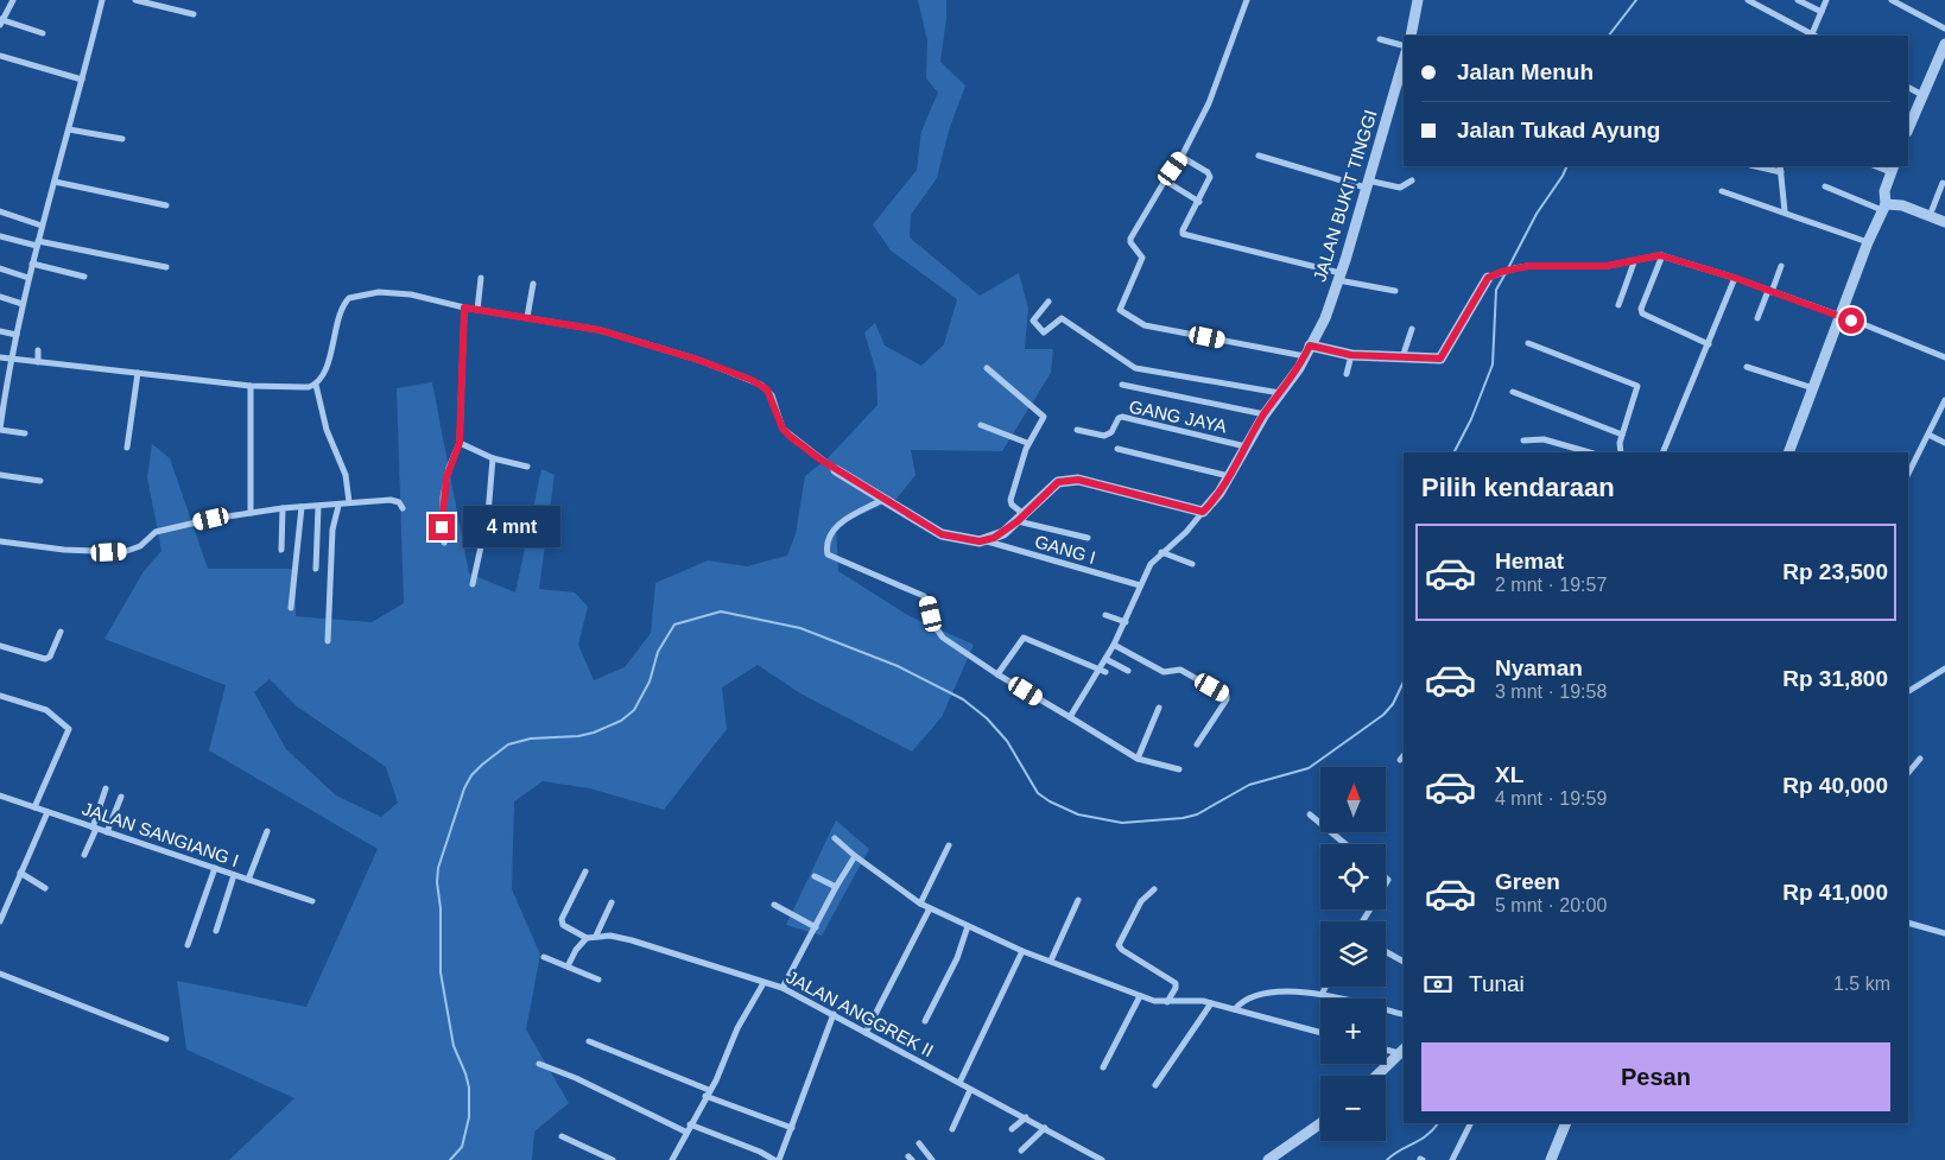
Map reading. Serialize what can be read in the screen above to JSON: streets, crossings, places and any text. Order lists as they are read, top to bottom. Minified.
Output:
{"streets":{"street":["JALAN BUKIT TINGGI","GANG JAYA","GANG I","JALAN SANGIANG I","JALAN ANGGREK II"]},"crossings":[["JALAN BUKIT TINGGI","GANG JAYA"]],"north":"top","page":{"banner":["Jalan Menuh","Jalan Tukad Ayung"],"heading":"Pilih kendaraan","bubble":"4 mnt","list":[{"name":"Hemat","note":"2 mnt · 19:57","value":"Rp 23,500"},{"name":"Nyaman","note":"3 mnt · 19:58","value":"Rp 31,800"},{"name":"XL","note":"4 mnt · 19:59","value":"Rp 40,000"},{"name":"Green","note":"5 mnt · 20:00","value":"Rp 41,000"}],"map_buttons":["+","−"],"pay":["Tunai","1.5 km"],"buttons":"Pesan"}}
